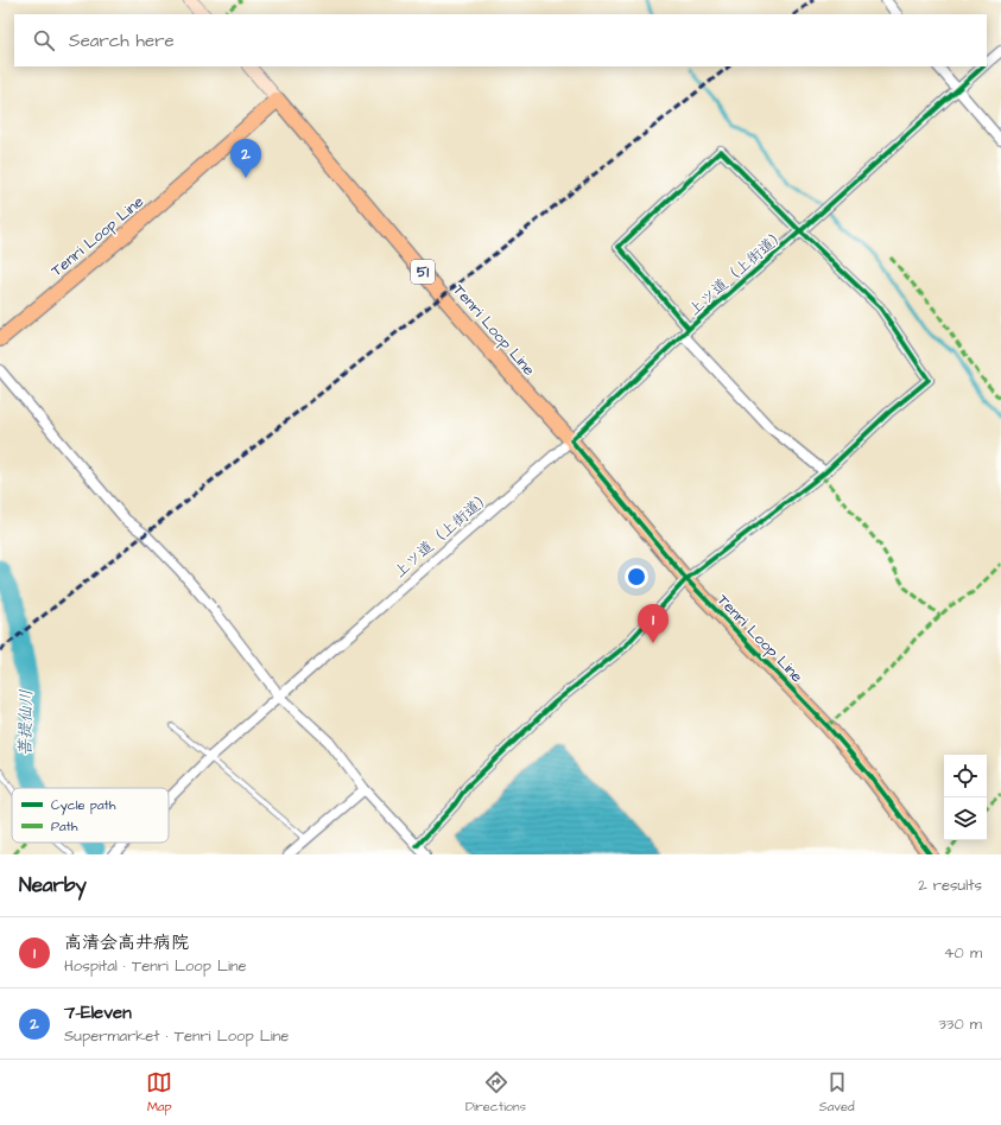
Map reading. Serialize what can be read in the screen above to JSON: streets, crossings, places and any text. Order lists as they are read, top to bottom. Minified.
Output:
{"streets":{"main road":["Tenri Loop Line","51"],"street":["上ツ道（上街道）"]},"crossings":[["Tenri Loop Line","上ツ道（上街道）"]],"water":["菩提仙川"],"legend":["Cycle path","Path"],"page":{"search":"Search here","pins":["2","1"],"heading":["Nearby","2 results"],"list":[{"mark":"1","name":"高清会高井病院","note":"Hospital · Tenri Loop Line","value":"40 m"},{"mark":"2","name":"7-Eleven","note":"Supermarket · Tenri Loop Line","value":"330 m"}],"nav":["Map","Directions","Saved"]}}
